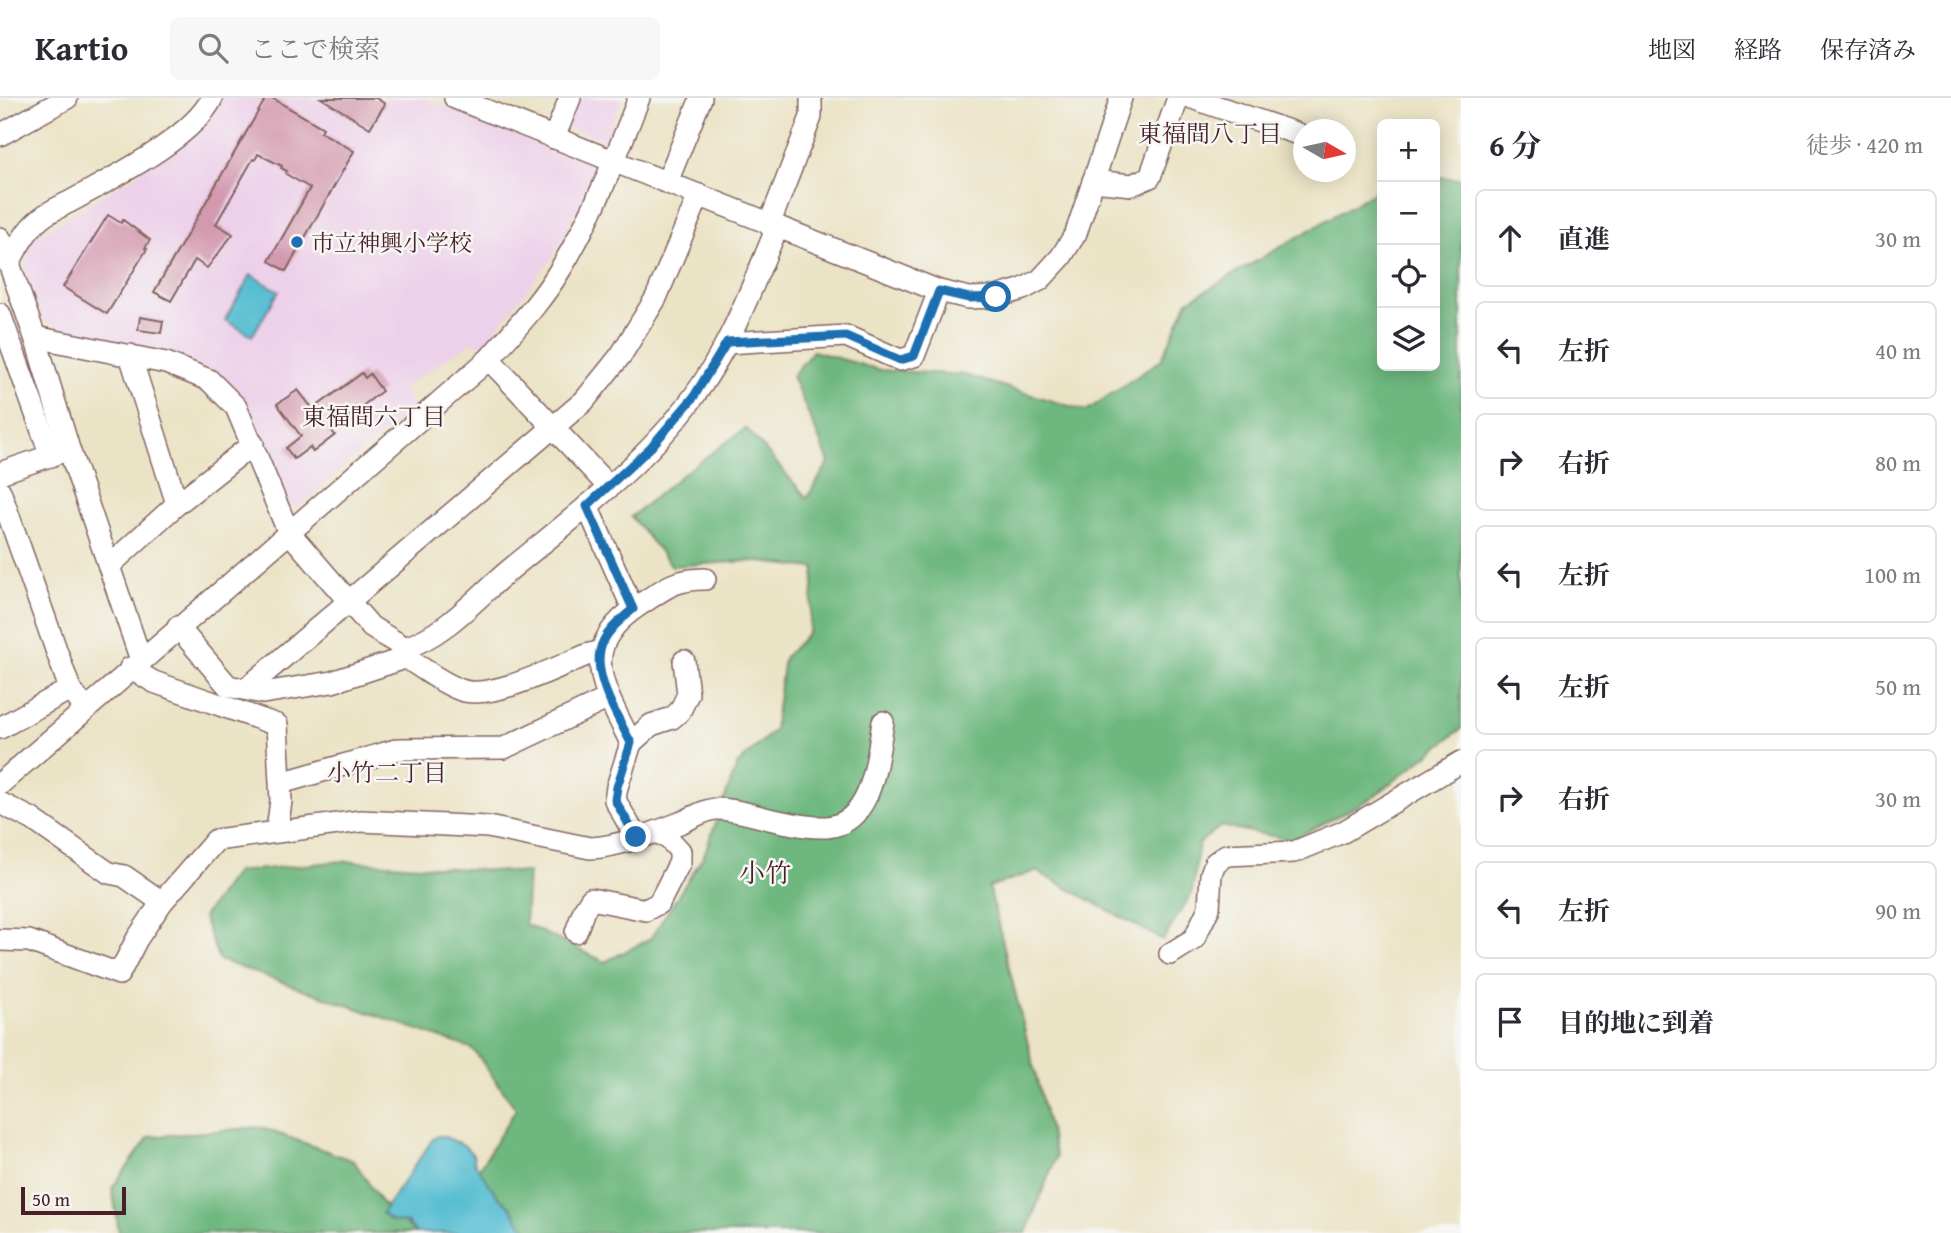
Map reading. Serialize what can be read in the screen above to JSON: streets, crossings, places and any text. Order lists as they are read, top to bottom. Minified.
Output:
{"districts":["東福間八丁目","東福間六丁目","小竹二丁目","小竹"],"places":["市立神興小学校"],"scale_bar":"50 m","north":"right","page":{"header":"Kartio","search":"ここで検索","nav":["地図","経路","保存済み"],"heading":["6 分","徒歩 · 420 m"],"map_buttons":["+","−"],"list":[["直進","30 m"],["左折","40 m"],["右折","80 m"],["左折","100 m"],["左折","50 m"],["右折","30 m"],["左折","90 m"],"目的地に到着"],"scale":"50 m"}}
